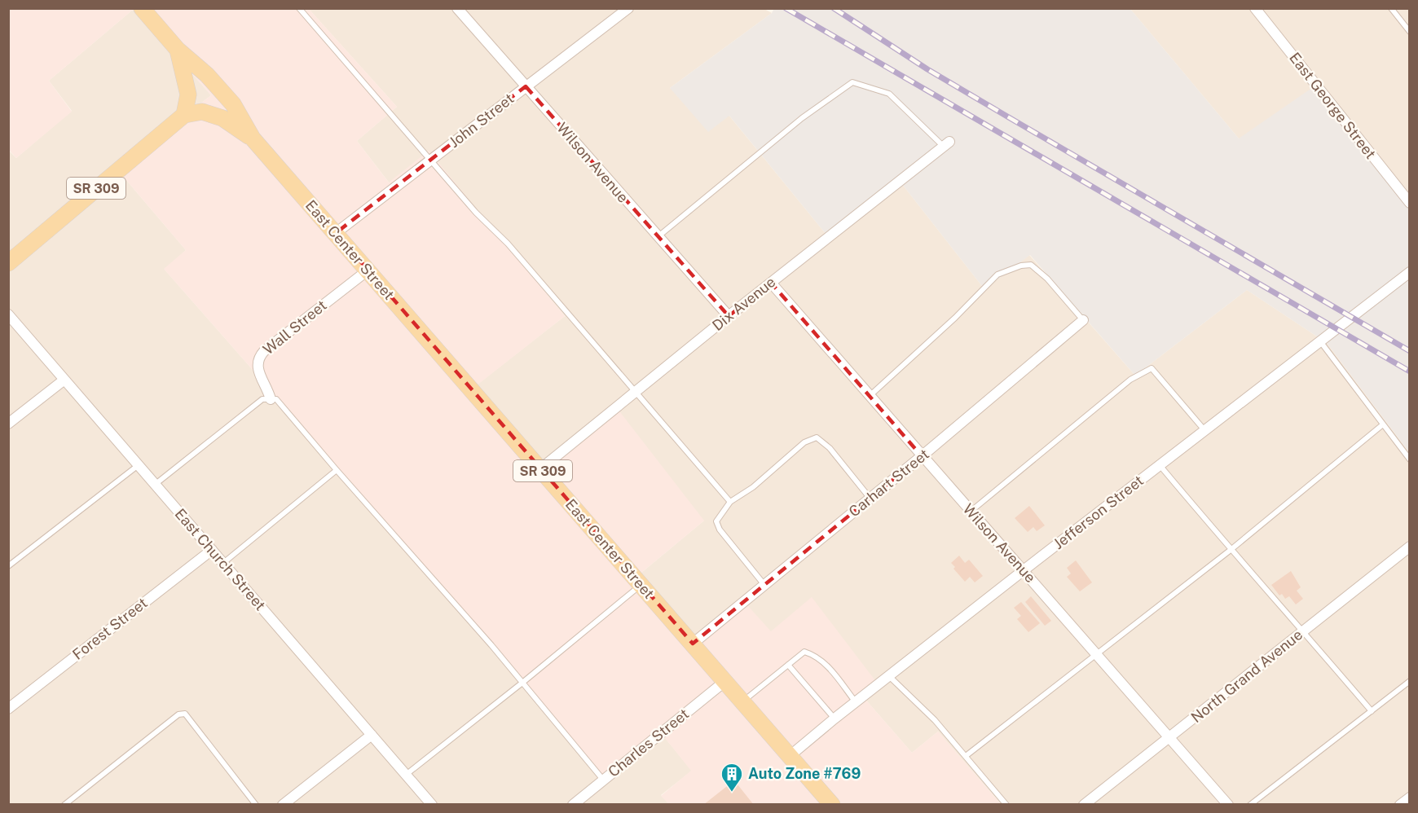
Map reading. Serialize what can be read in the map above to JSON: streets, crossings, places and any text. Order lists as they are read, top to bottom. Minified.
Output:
{"streets":{"main road":["SR 309","East Center Street"],"street":["East George Street","John Street","Wilson Avenue","Dix Avenue","Wall Street","Carhart Street","Jefferson Street","East Church Street","Forest Street","North Grand Avenue","Charles Street"]},"crossings":[["John Street","Wilson Avenue"],["John Street","East Center Street"],["Wilson Avenue","Dix Avenue"],["Wilson Avenue","Carhart Street"],["Wilson Avenue","Jefferson Street"],["Wilson Avenue","North Grand Avenue"],["SR 309","East Center Street"],["East Center Street","Dix Avenue"],["East Center Street","Wall Street"],["East Center Street","Carhart Street"],["East Center Street","Jefferson Street"],["East Center Street","Charles Street"],["East Church Street","Forest Street"]],"places":{"building":["Auto Zone #769"]}}
